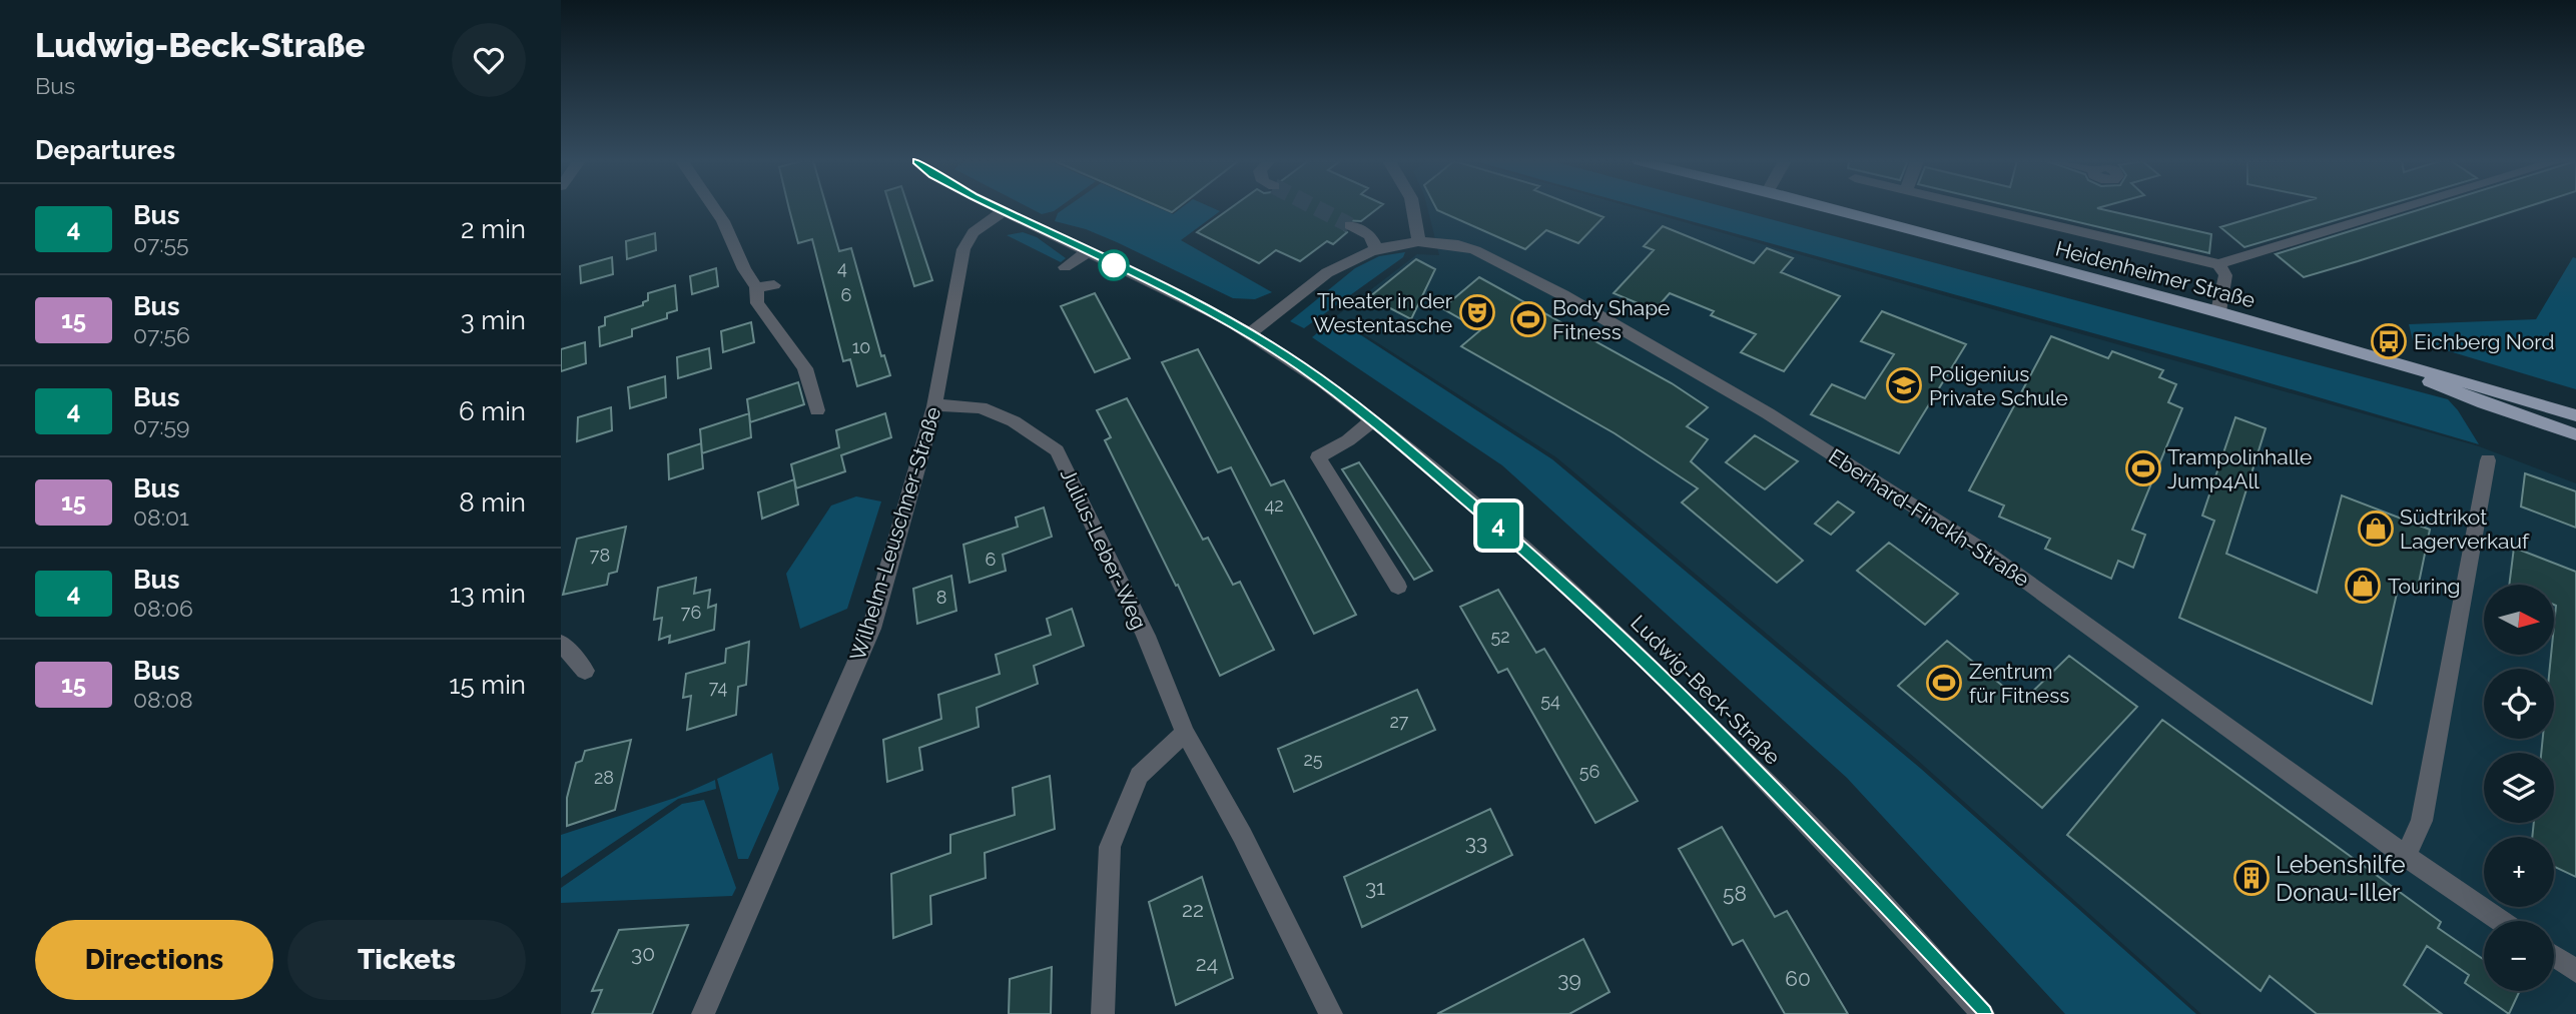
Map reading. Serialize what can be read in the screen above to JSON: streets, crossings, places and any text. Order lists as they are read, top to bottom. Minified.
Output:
{"streets":{"main road":["Heidenheimer Straße"],"street":["Eberhard-Finckh-Straße","Wilhelm-Leuschner-Straße","Julius-Leber-Weg","Ludwig-Beck-Straße"]},"crossings":[["Eberhard-Finckh-Straße","Ludwig-Beck-Straße"],["Wilhelm-Leuschner-Straße","Julius-Leber-Weg"],["Wilhelm-Leuschner-Straße","Ludwig-Beck-Straße"]],"places":{"theatre":["Theater in der Westentasche"],"sports":["Body Shape Fitness","Trampolinhalle Jump4All","Zentrum für Fitness"],"bus stop":["Eichberg Nord"],"school or university":["Poligenius Private Schule"],"shop":["Südtrikot Lagerverkauf","Touring"],"building":["Lebenshilfe Donau-Iller"]},"lines":["bus line 4"],"house_numbers":["4","6","10","42","78","6","8","76","52","74","54","27","25","56","28","33","31","58","22","30","24","60","39"],"north":"right","page":{"heading":[["Ludwig-Beck-Straße","Bus"],"Departures"],"on_map":"4","list":[{"mark":"4","name":"Bus","note":"07:55","value":"2 min"},{"mark":"15","name":"Bus","note":"07:56","value":"3 min"},{"mark":"4","name":"Bus","note":"07:59","value":"6 min"},{"mark":"15","name":"Bus","note":"08:01","value":"8 min"},{"mark":"4","name":"Bus","note":"08:06","value":"13 min"},{"mark":"15","name":"Bus","note":"08:08","value":"15 min"}],"map_buttons":["+","−"],"buttons":["Directions","Tickets"]}}
